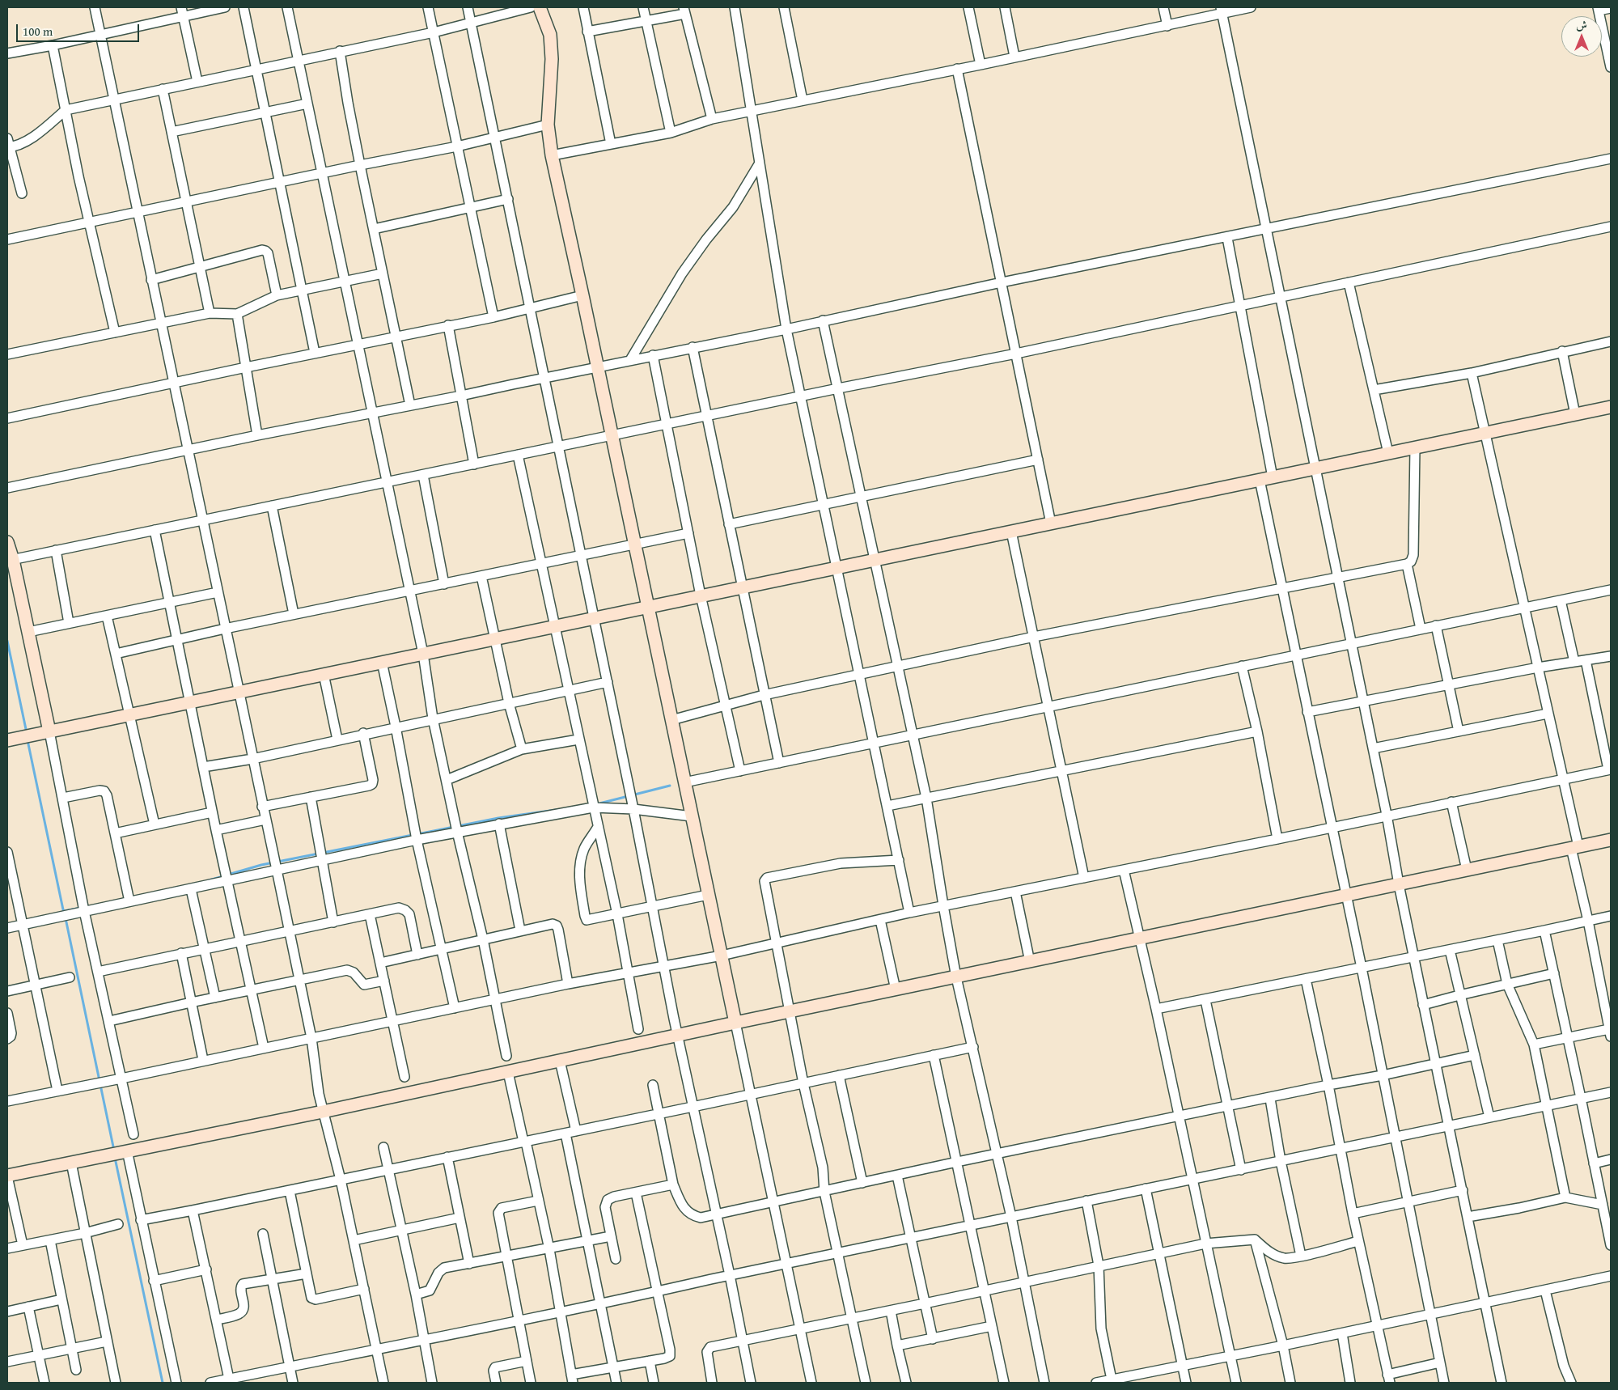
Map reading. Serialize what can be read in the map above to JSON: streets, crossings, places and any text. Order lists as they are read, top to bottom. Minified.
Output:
{"scale_bar":"100 m","north":"top"}
